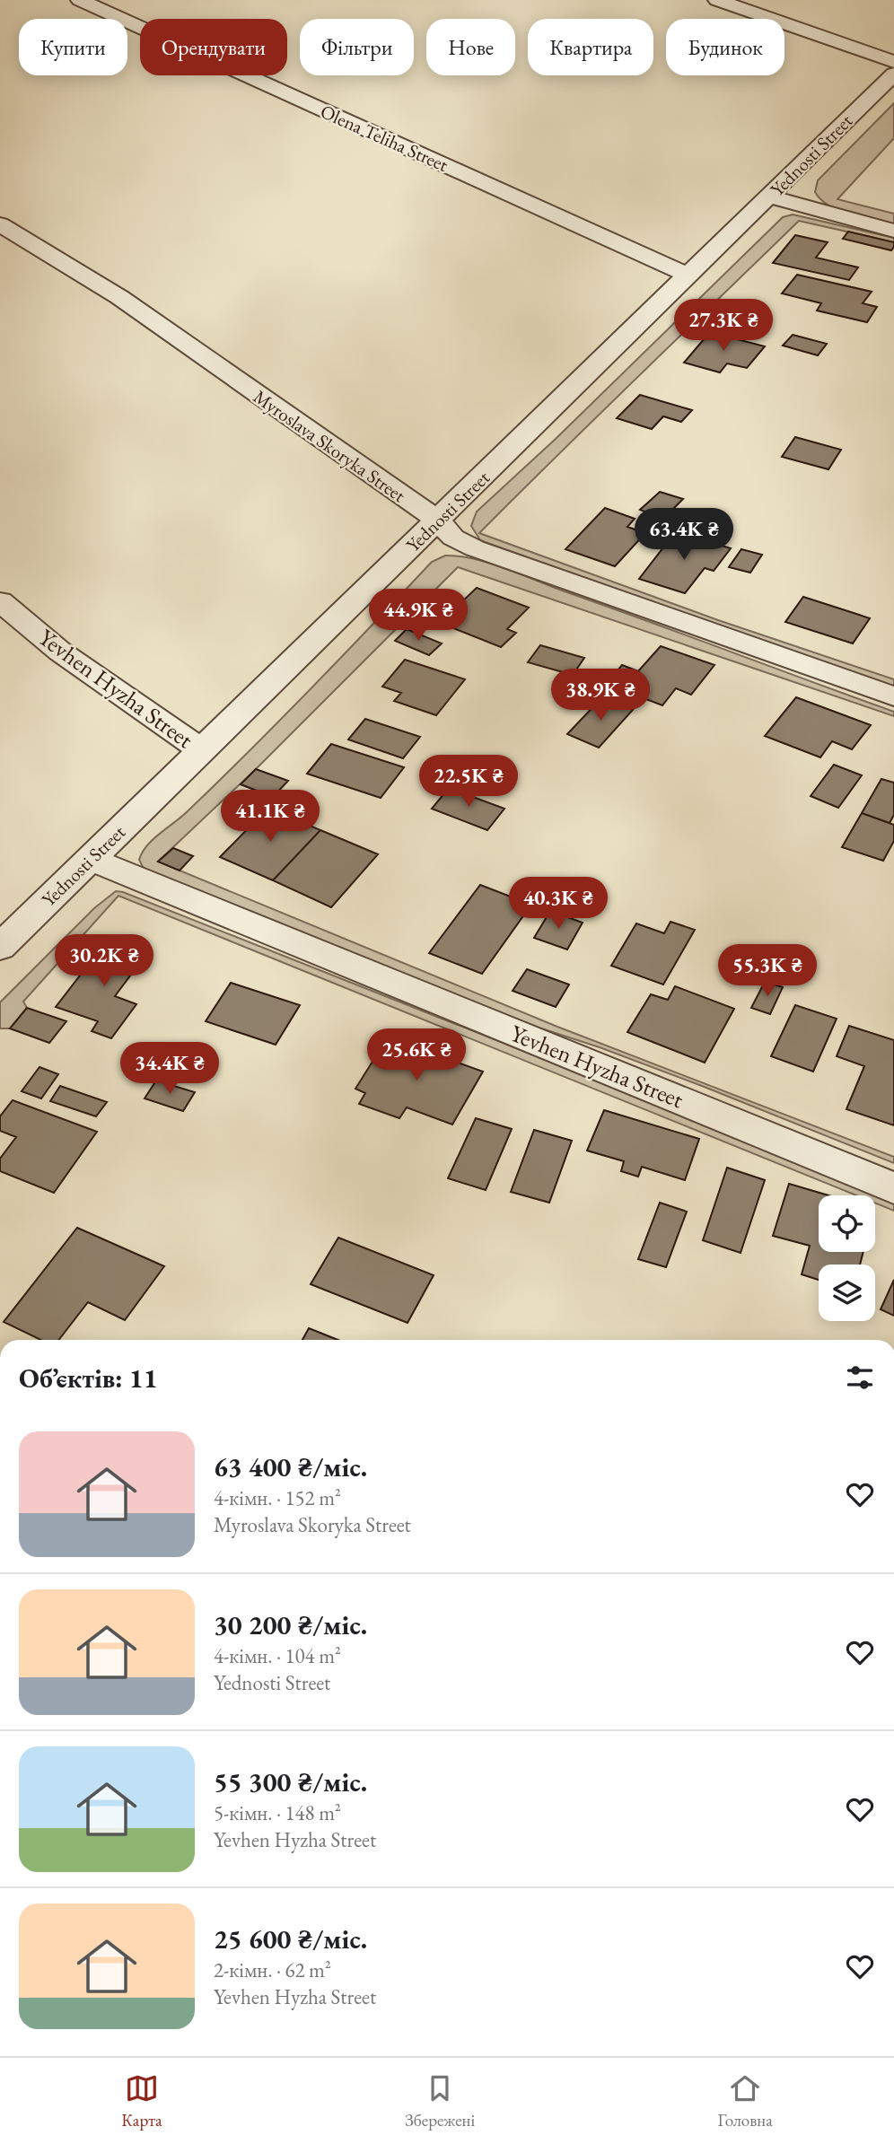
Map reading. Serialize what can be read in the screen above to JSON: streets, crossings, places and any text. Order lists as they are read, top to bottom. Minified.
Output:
{"streets":{"street":["Olena Teliha Street","Yednosti Street","Myroslava Skoryka Street","Yevhen Hyzha Street"]},"crossings":[["Olena Teliha Street","Yednosti Street"],["Yednosti Street","Myroslava Skoryka Street"],["Yednosti Street","Yevhen Hyzha Street"]],"page":{"chip":["Купити","Орендувати","Фільтри","Нове","Квартира","Будинок"],"price":["27.3K ₴","63.4K ₴","44.9K ₴","38.9K ₴","22.5K ₴","41.1K ₴","40.3K ₴","30.2K ₴","55.3K ₴","25.6K ₴","34.4K ₴"],"heading":"Об’єктів: 11","list":[{"name":"63 400 ₴/міс.","note":"4-кімн. · 152 m² · Myroslava Skoryka Street"},{"name":"30 200 ₴/міс.","note":"4-кімн. · 104 m² · Yednosti Street"},{"name":"55 300 ₴/міс.","note":"5-кімн. · 148 m² · Yevhen Hyzha Street"},{"name":"25 600 ₴/міс.","note":"2-кімн. · 62 m² · Yevhen Hyzha Street"}],"tabs":["Карта","Збережені","Головна"]}}
